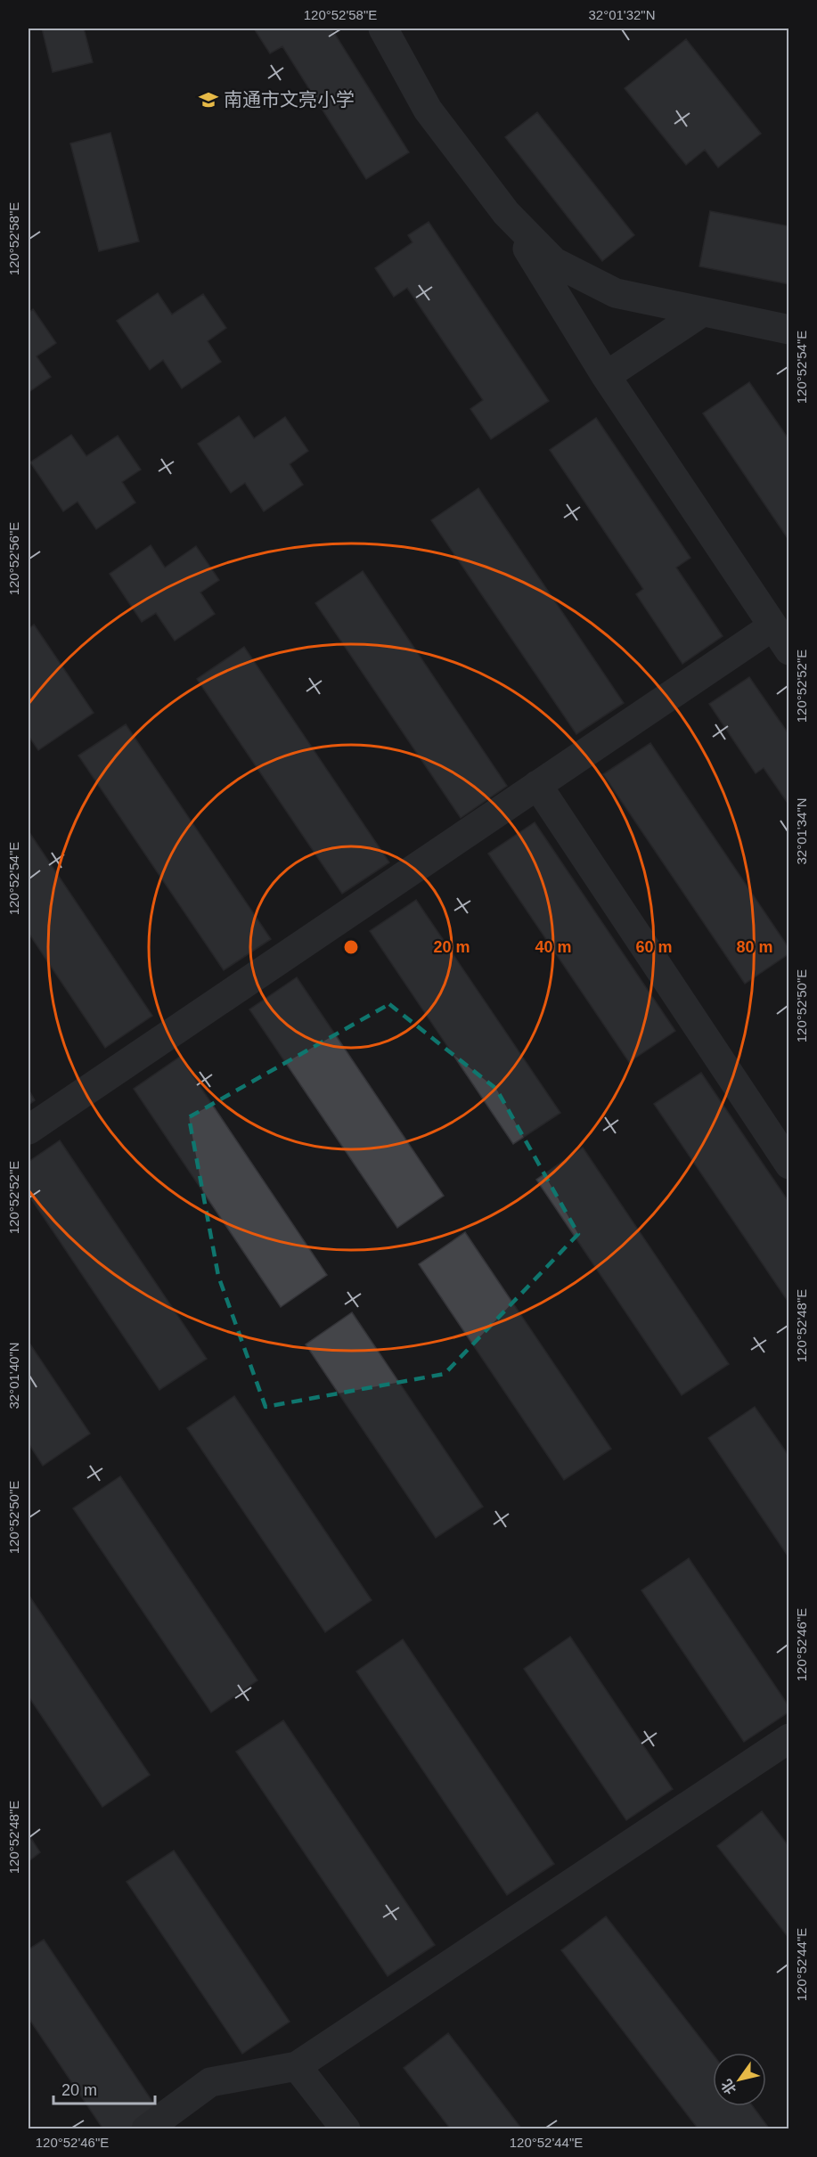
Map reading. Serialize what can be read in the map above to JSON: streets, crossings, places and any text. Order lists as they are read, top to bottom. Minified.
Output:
{"places":{"school or university":["南通市文亮小学"]},"scale_bar":"20 m","north":"bottom left","coordinates":["120°52'58\"E","32°01'32\"N","120°52'54\"E","120°52'56\"E","120°52'52\"E","32°01'34\"N","120°52'50\"E","120°52'48\"E","32°01'40\"N","120°52'46\"E","120°52'44\"E"],"rings":["20 m","40 m","60 m","80 m"]}
